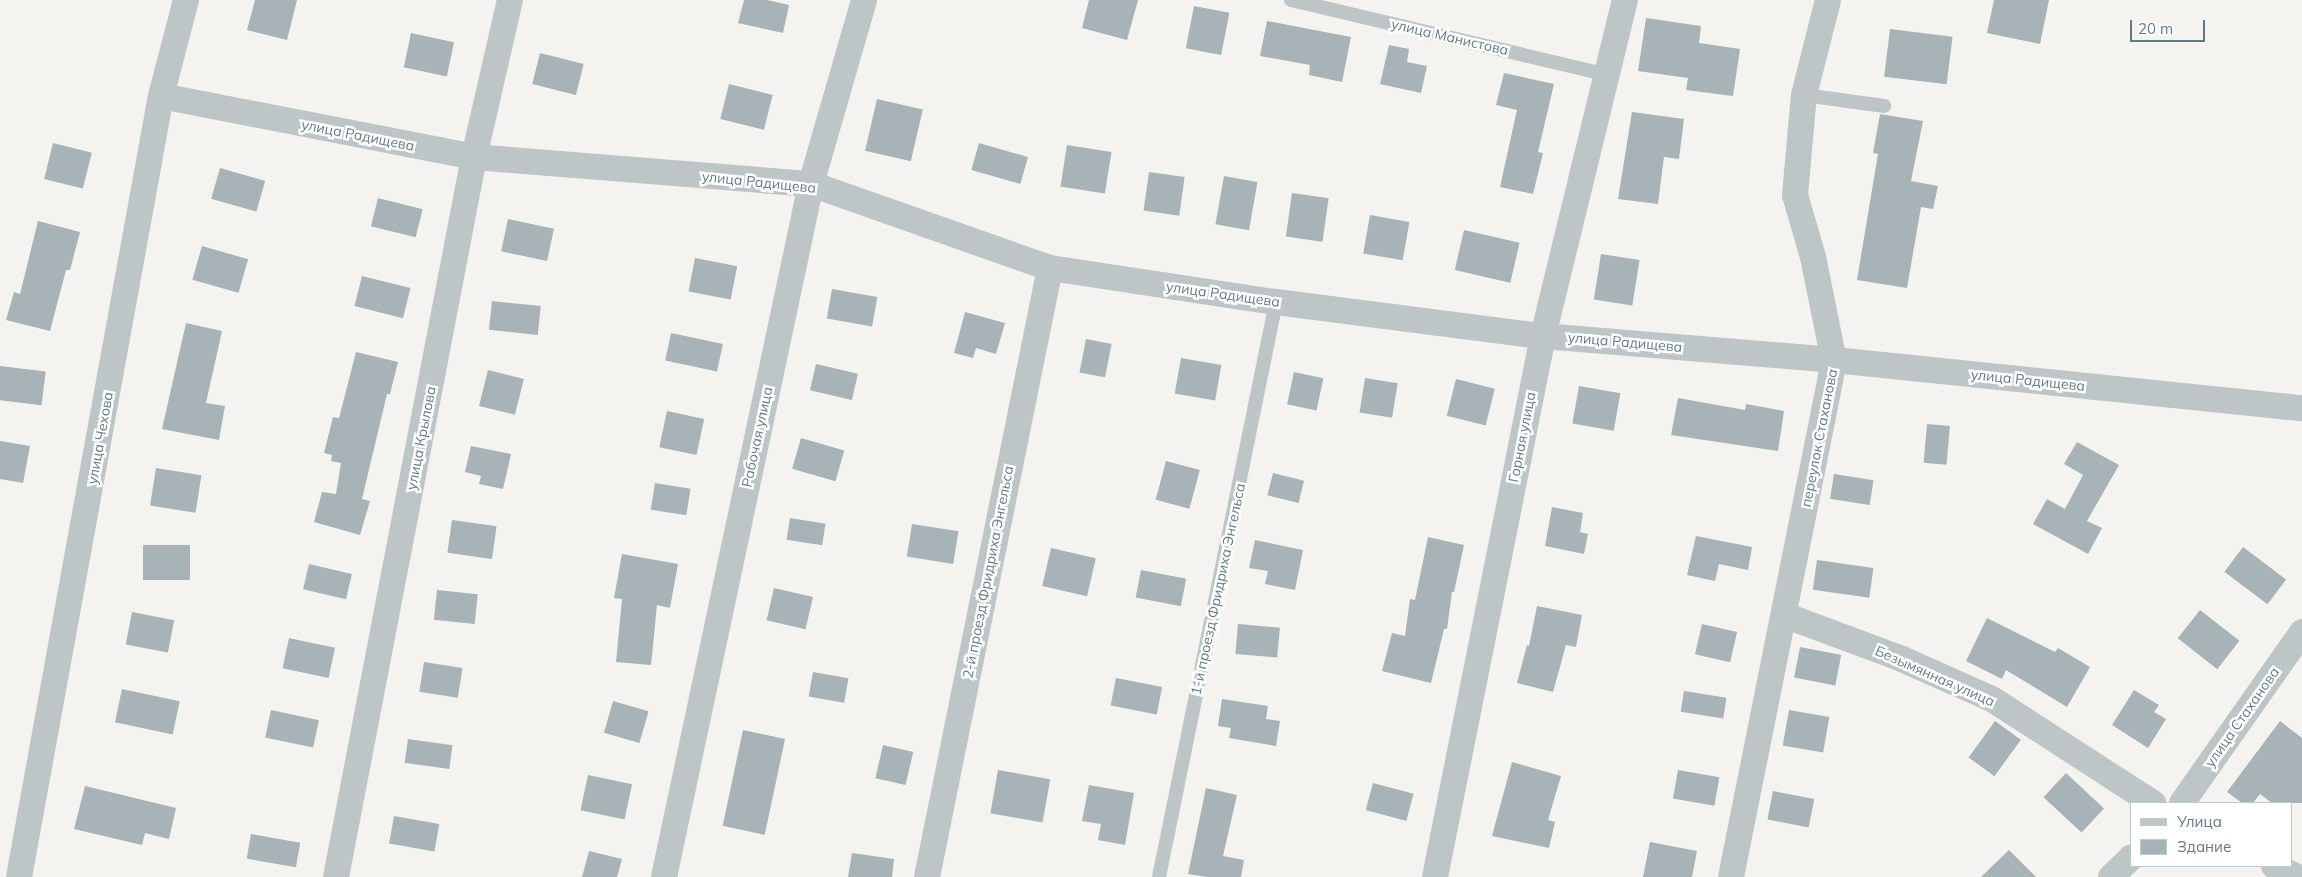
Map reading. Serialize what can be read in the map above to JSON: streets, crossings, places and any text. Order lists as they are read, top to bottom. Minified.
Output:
{"streets":{"street":["улица Радищева","Рабочая улица","Горная улица","улица Чехова","улица Крылова","переулок Стаханова","2-й проезд Фридриха Энгельса","Безымянная улица","улица Стаханова"],"lane":["улица Манистова","1-й проезд Фридриха Энгельса"]},"crossings":[["улица Манистова","Горная улица"],["улица Радищева","Рабочая улица"],["улица Радищева","Горная улица"],["улица Радищева","улица Чехова"],["улица Радищева","улица Крылова"],["улица Радищева","переулок Стаханова"],["улица Радищева","2-й проезд Фридриха Энгельса"],["улица Радищева","1-й проезд Фридриха Энгельса"],["переулок Стаханова","Безымянная улица"]],"legend":["Улица","Здание"],"scale_bar":"20 m"}
